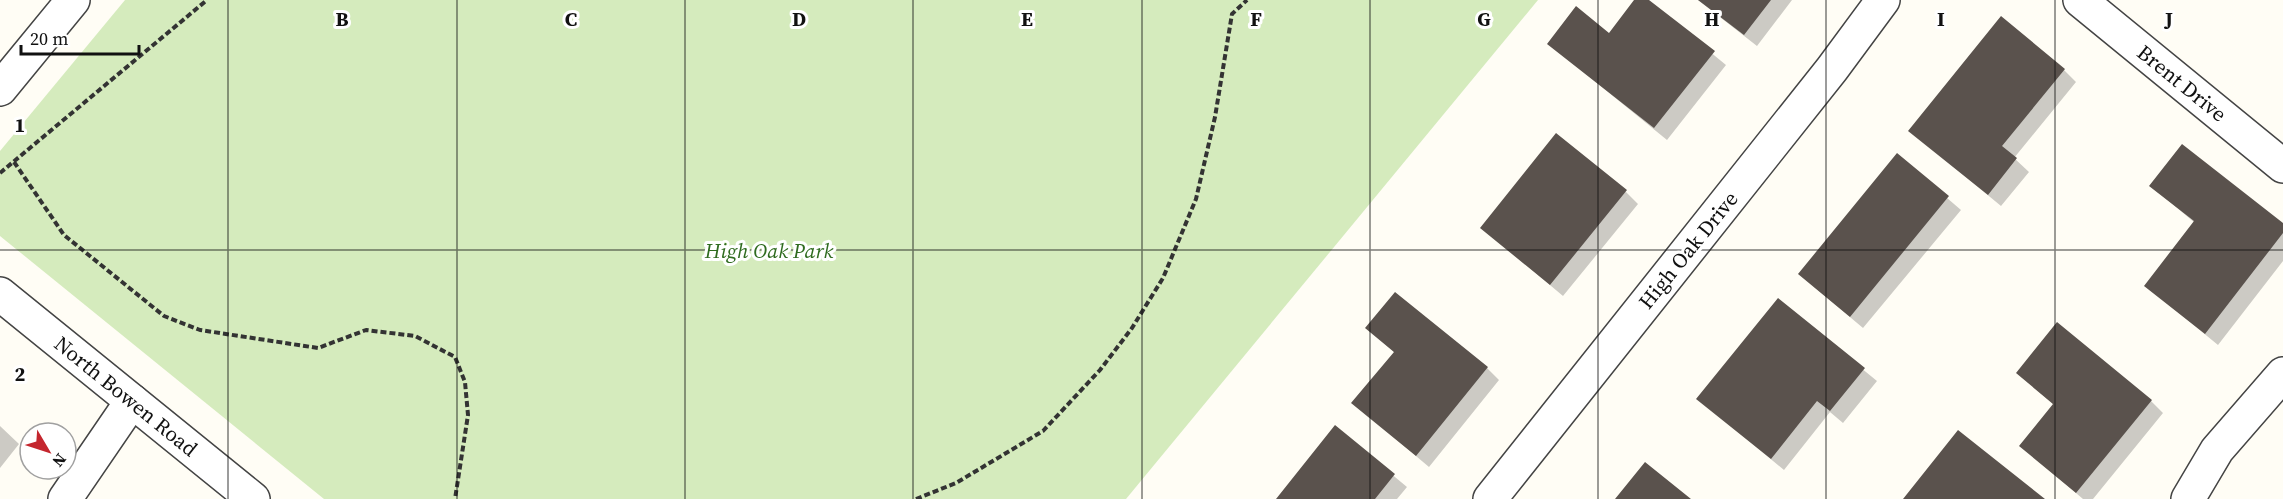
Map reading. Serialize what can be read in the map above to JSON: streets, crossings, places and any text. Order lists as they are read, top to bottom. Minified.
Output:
{"streets":{"street":["Brent Drive","High Oak Drive","North Bowen Road"]},"parks":["High Oak Park"],"scale_bar":"20 m","north":"bottom right","grid":{"columns":["B","C","D","E","F","G","H","I","J"],"rows":["1","2"]}}
